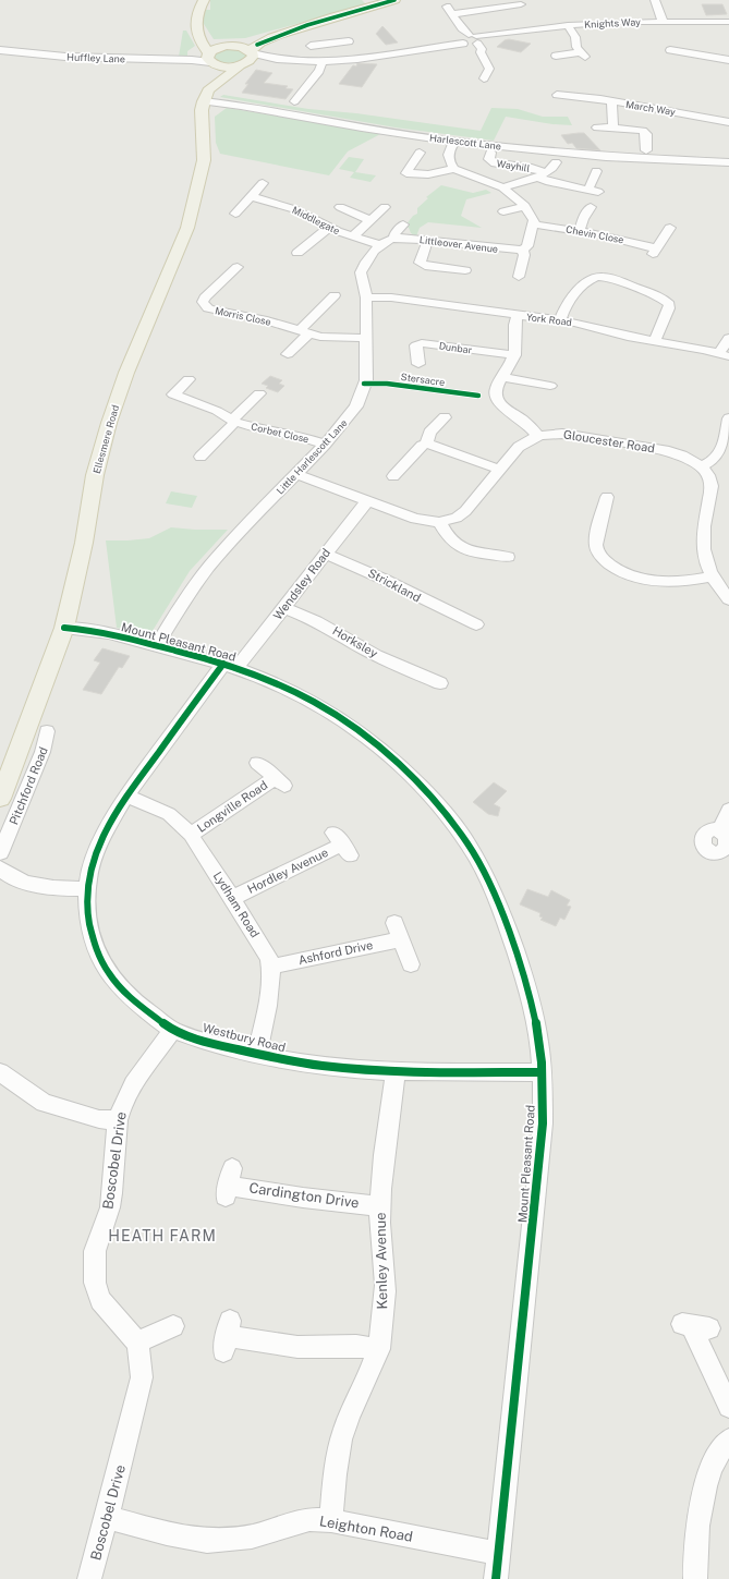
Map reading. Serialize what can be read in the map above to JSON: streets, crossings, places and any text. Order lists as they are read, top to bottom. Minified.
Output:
{"streets":{"main road":["Ellesmere Road"],"street":["Knights Way","Huffley Lane","March Way","Harlescott Lane","Wayhill","Middlegate","Chevin Close","Littleover Avenue","Morris Close","York Road","Dunbar","Corbet Close","Gloucester Road","Little Harlescott Lane","Wendsley Road","Strickland","Mount Pleasant Road","Horksley","Pitchford Road","Longville Road","Hordley Avenue","Lydham Road","Ashford Drive","Westbury Road","Boscobel Drive","Cardington Drive","Kenley Avenue","Leighton Road"],"cycle path":["Stersacre"]},"crossings":[["Harlescott Lane","Ellesmere Road"],["Middlegate","Little Harlescott Lane"],["Littleover Avenue","Little Harlescott Lane"],["Morris Close","Little Harlescott Lane"],["York Road","Little Harlescott Lane"],["Corbet Close","Little Harlescott Lane"],["Ellesmere Road","Mount Pleasant Road"],["Gloucester Road","Little Harlescott Lane"],["Gloucester Road","Wendsley Road"],["Little Harlescott Lane","Mount Pleasant Road"],["Wendsley Road","Strickland"],["Wendsley Road","Mount Pleasant Road"],["Wendsley Road","Horksley"],["Wendsley Road","Westbury Road"],["Mount Pleasant Road","Westbury Road"],["Mount Pleasant Road","Leighton Road"],["Longville Road","Lydham Road"],["Hordley Avenue","Lydham Road"],["Lydham Road","Ashford Drive"],["Lydham Road","Westbury Road"],["Westbury Road","Boscobel Drive"],["Westbury Road","Kenley Avenue"],["Boscobel Drive","Leighton Road"],["Cardington Drive","Kenley Avenue"],["Kenley Avenue","Leighton Road"]],"districts":["HEATH FARM"]}
